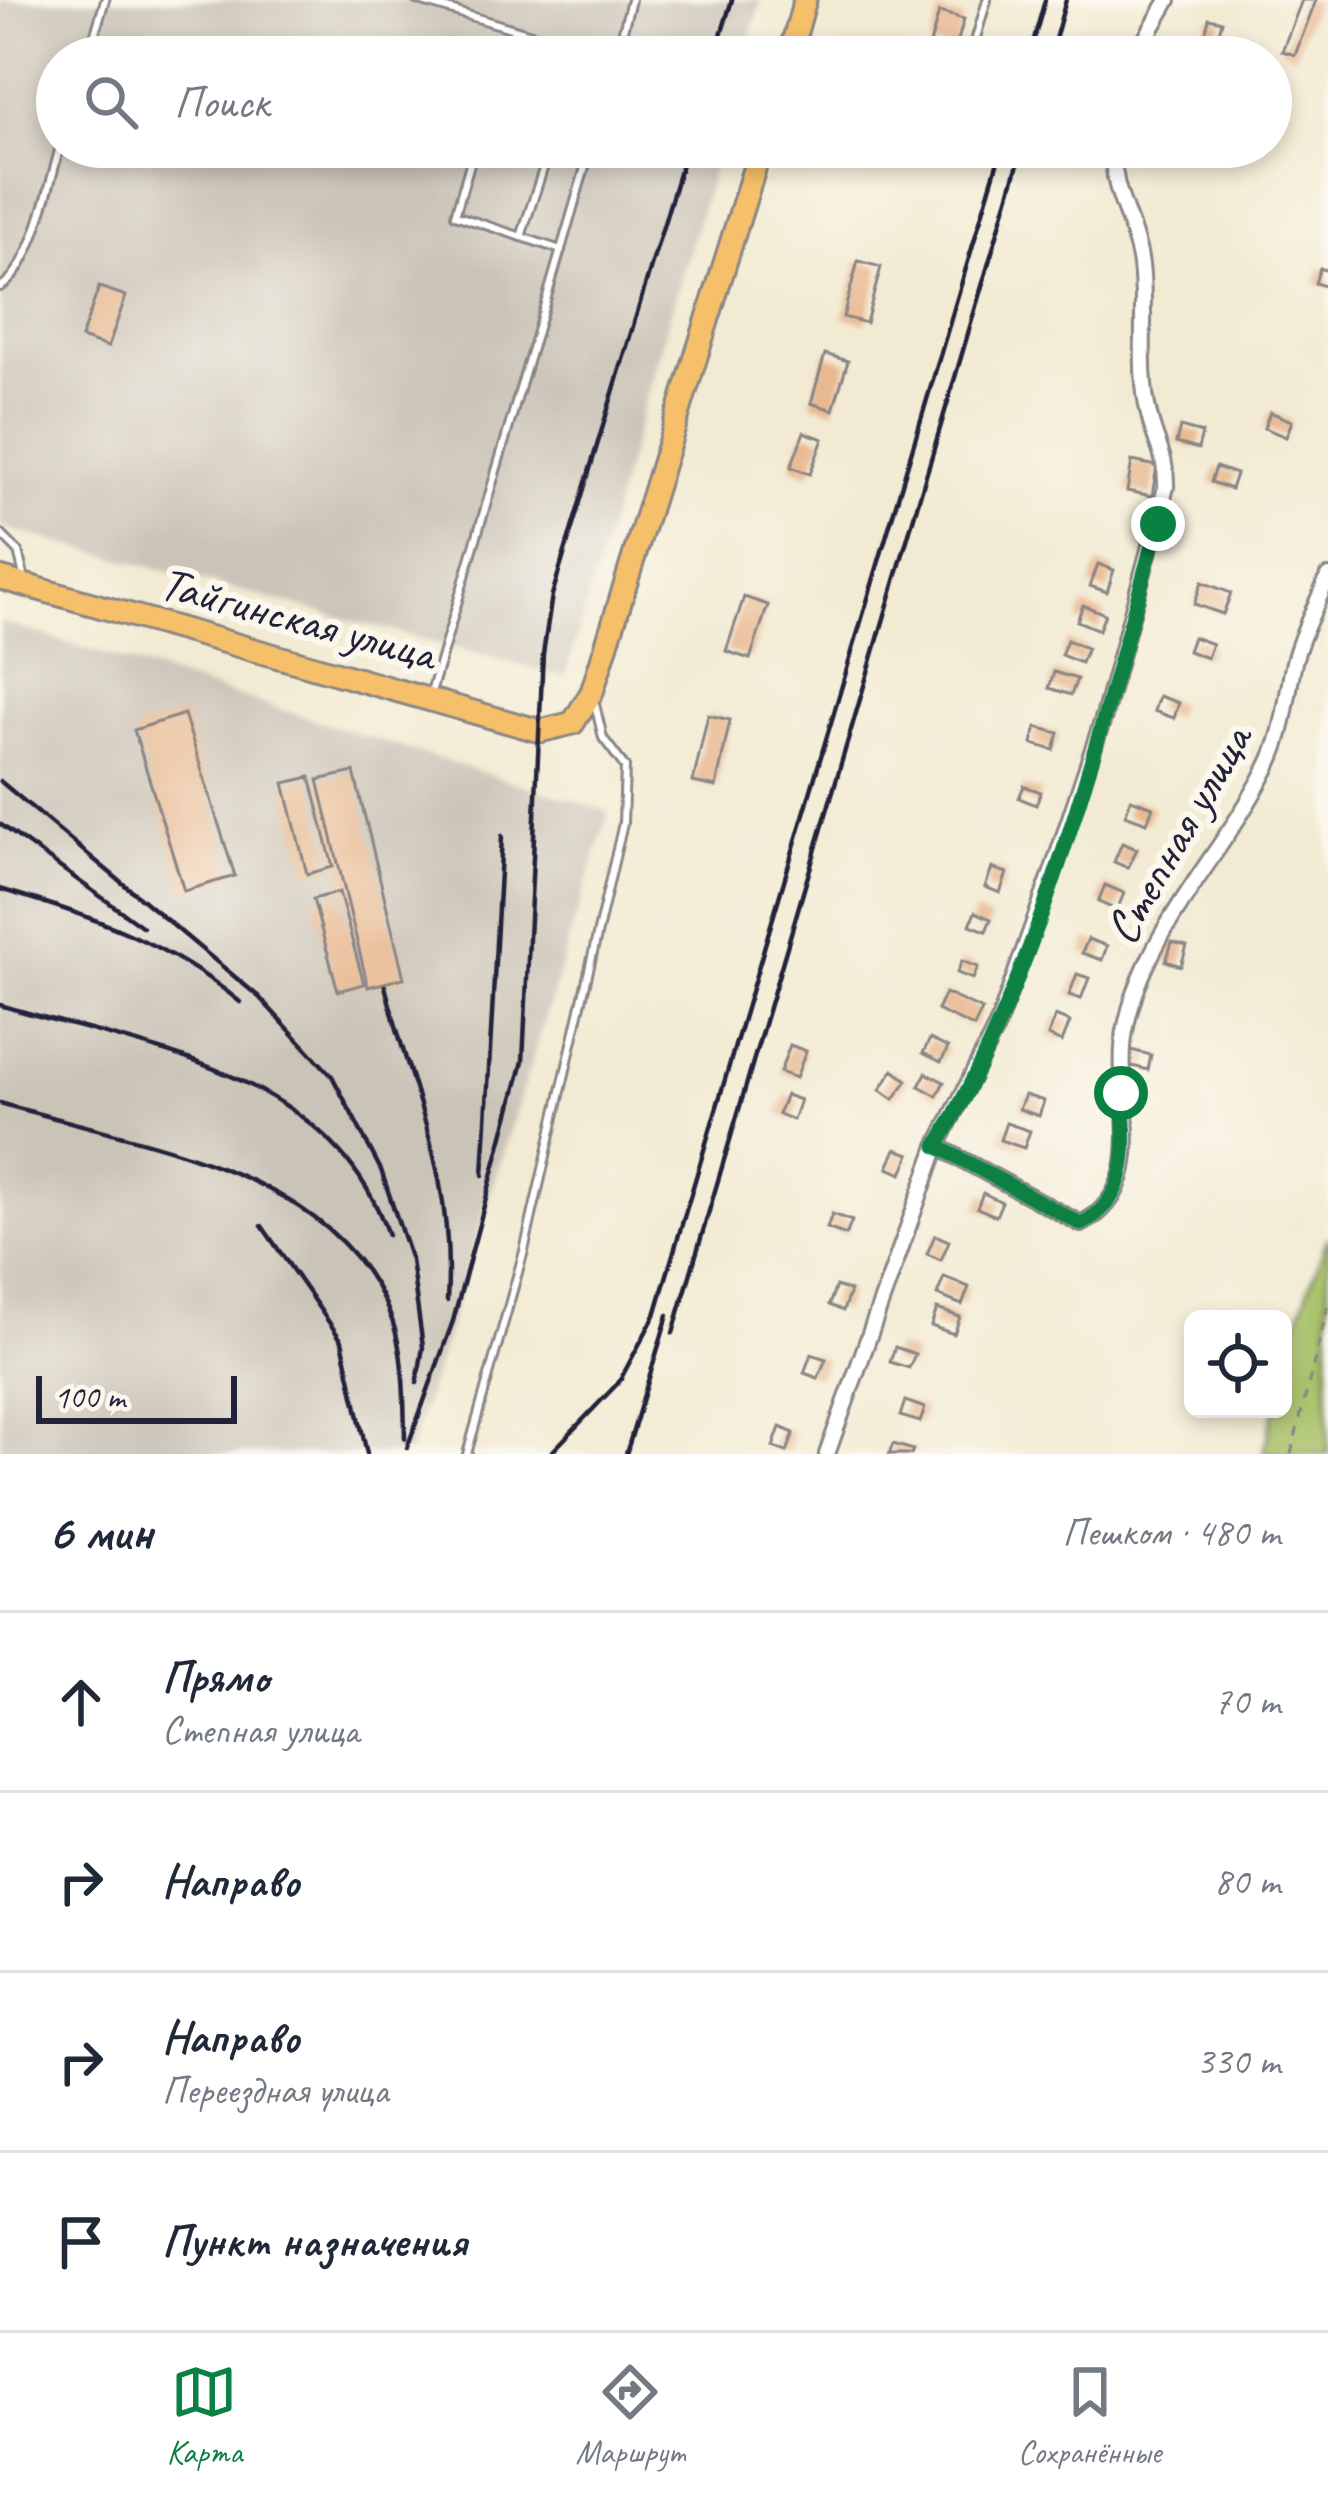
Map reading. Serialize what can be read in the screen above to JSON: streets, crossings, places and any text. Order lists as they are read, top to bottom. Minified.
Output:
{"streets":{"highway":["Тайгинская улица"],"street":["Степная улица"]},"scale_bar":"100 m","page":{"search":"Поиск","scale":"100 m","heading":["6 мин","Пешком · 480 m"],"list":[["Прямо","Степная улица","70 m"],["Направо","80 m"],["Направо","Переездная улица","330 m"],"Пункт назначения"],"nav":["Карта","Маршрут","Сохранённые"]}}
